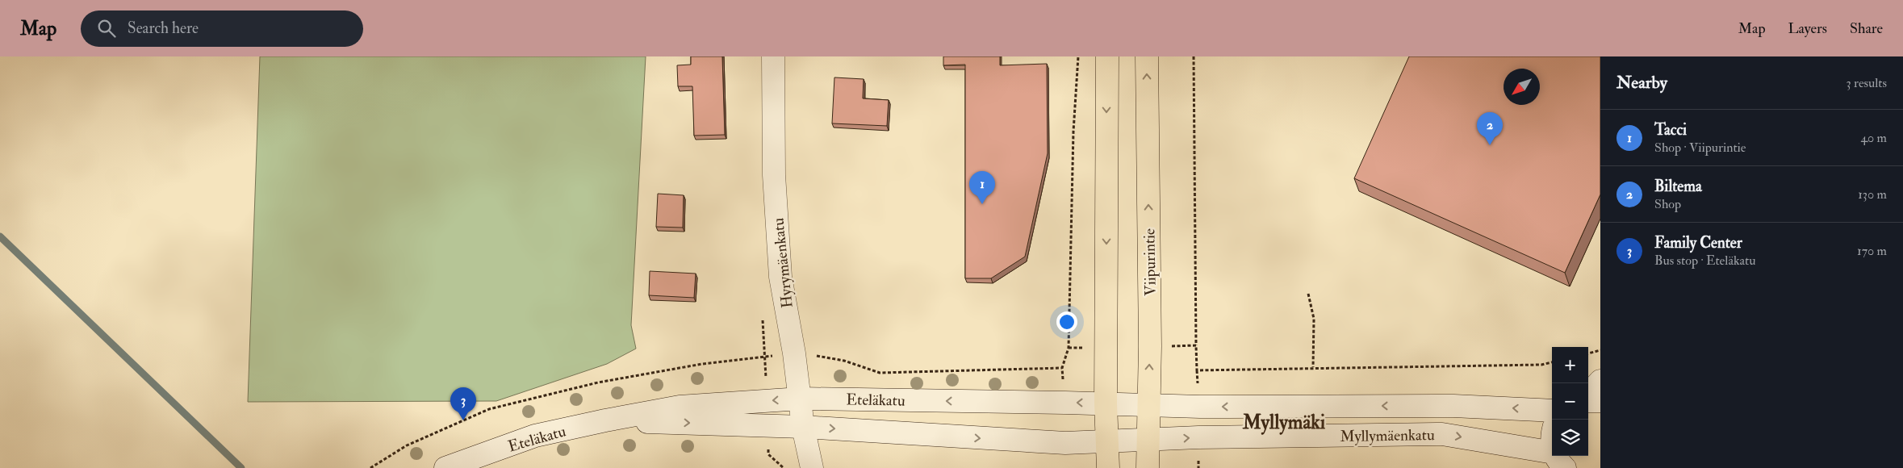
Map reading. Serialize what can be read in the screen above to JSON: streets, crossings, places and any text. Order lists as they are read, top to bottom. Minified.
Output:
{"streets":{"main road":["Viipurintie","Hyrymäenkatu","Eteläkatu","Myllymäenkatu"]},"crossings":[["Viipurintie","Eteläkatu"],["Viipurintie","Myllymäenkatu"],["Hyrymäenkatu","Eteläkatu"],["Eteläkatu","Myllymäenkatu"]],"districts":["Myllymäki"],"north":"bottom left","page":{"header":"Map","search":"Search here","nav":["Map","Layers","Share"],"heading":["Nearby","3 results"],"list":[{"mark":"1","name":"Tacci","note":"Shop · Viipurintie","value":"40 m"},{"mark":"2","name":"Biltema","note":"Shop","value":"130 m"},{"mark":"3","name":"Family Center","note":"Bus stop · Eteläkatu","value":"170 m"}],"pins":["2","1","3"],"map_buttons":["+","−"]}}
